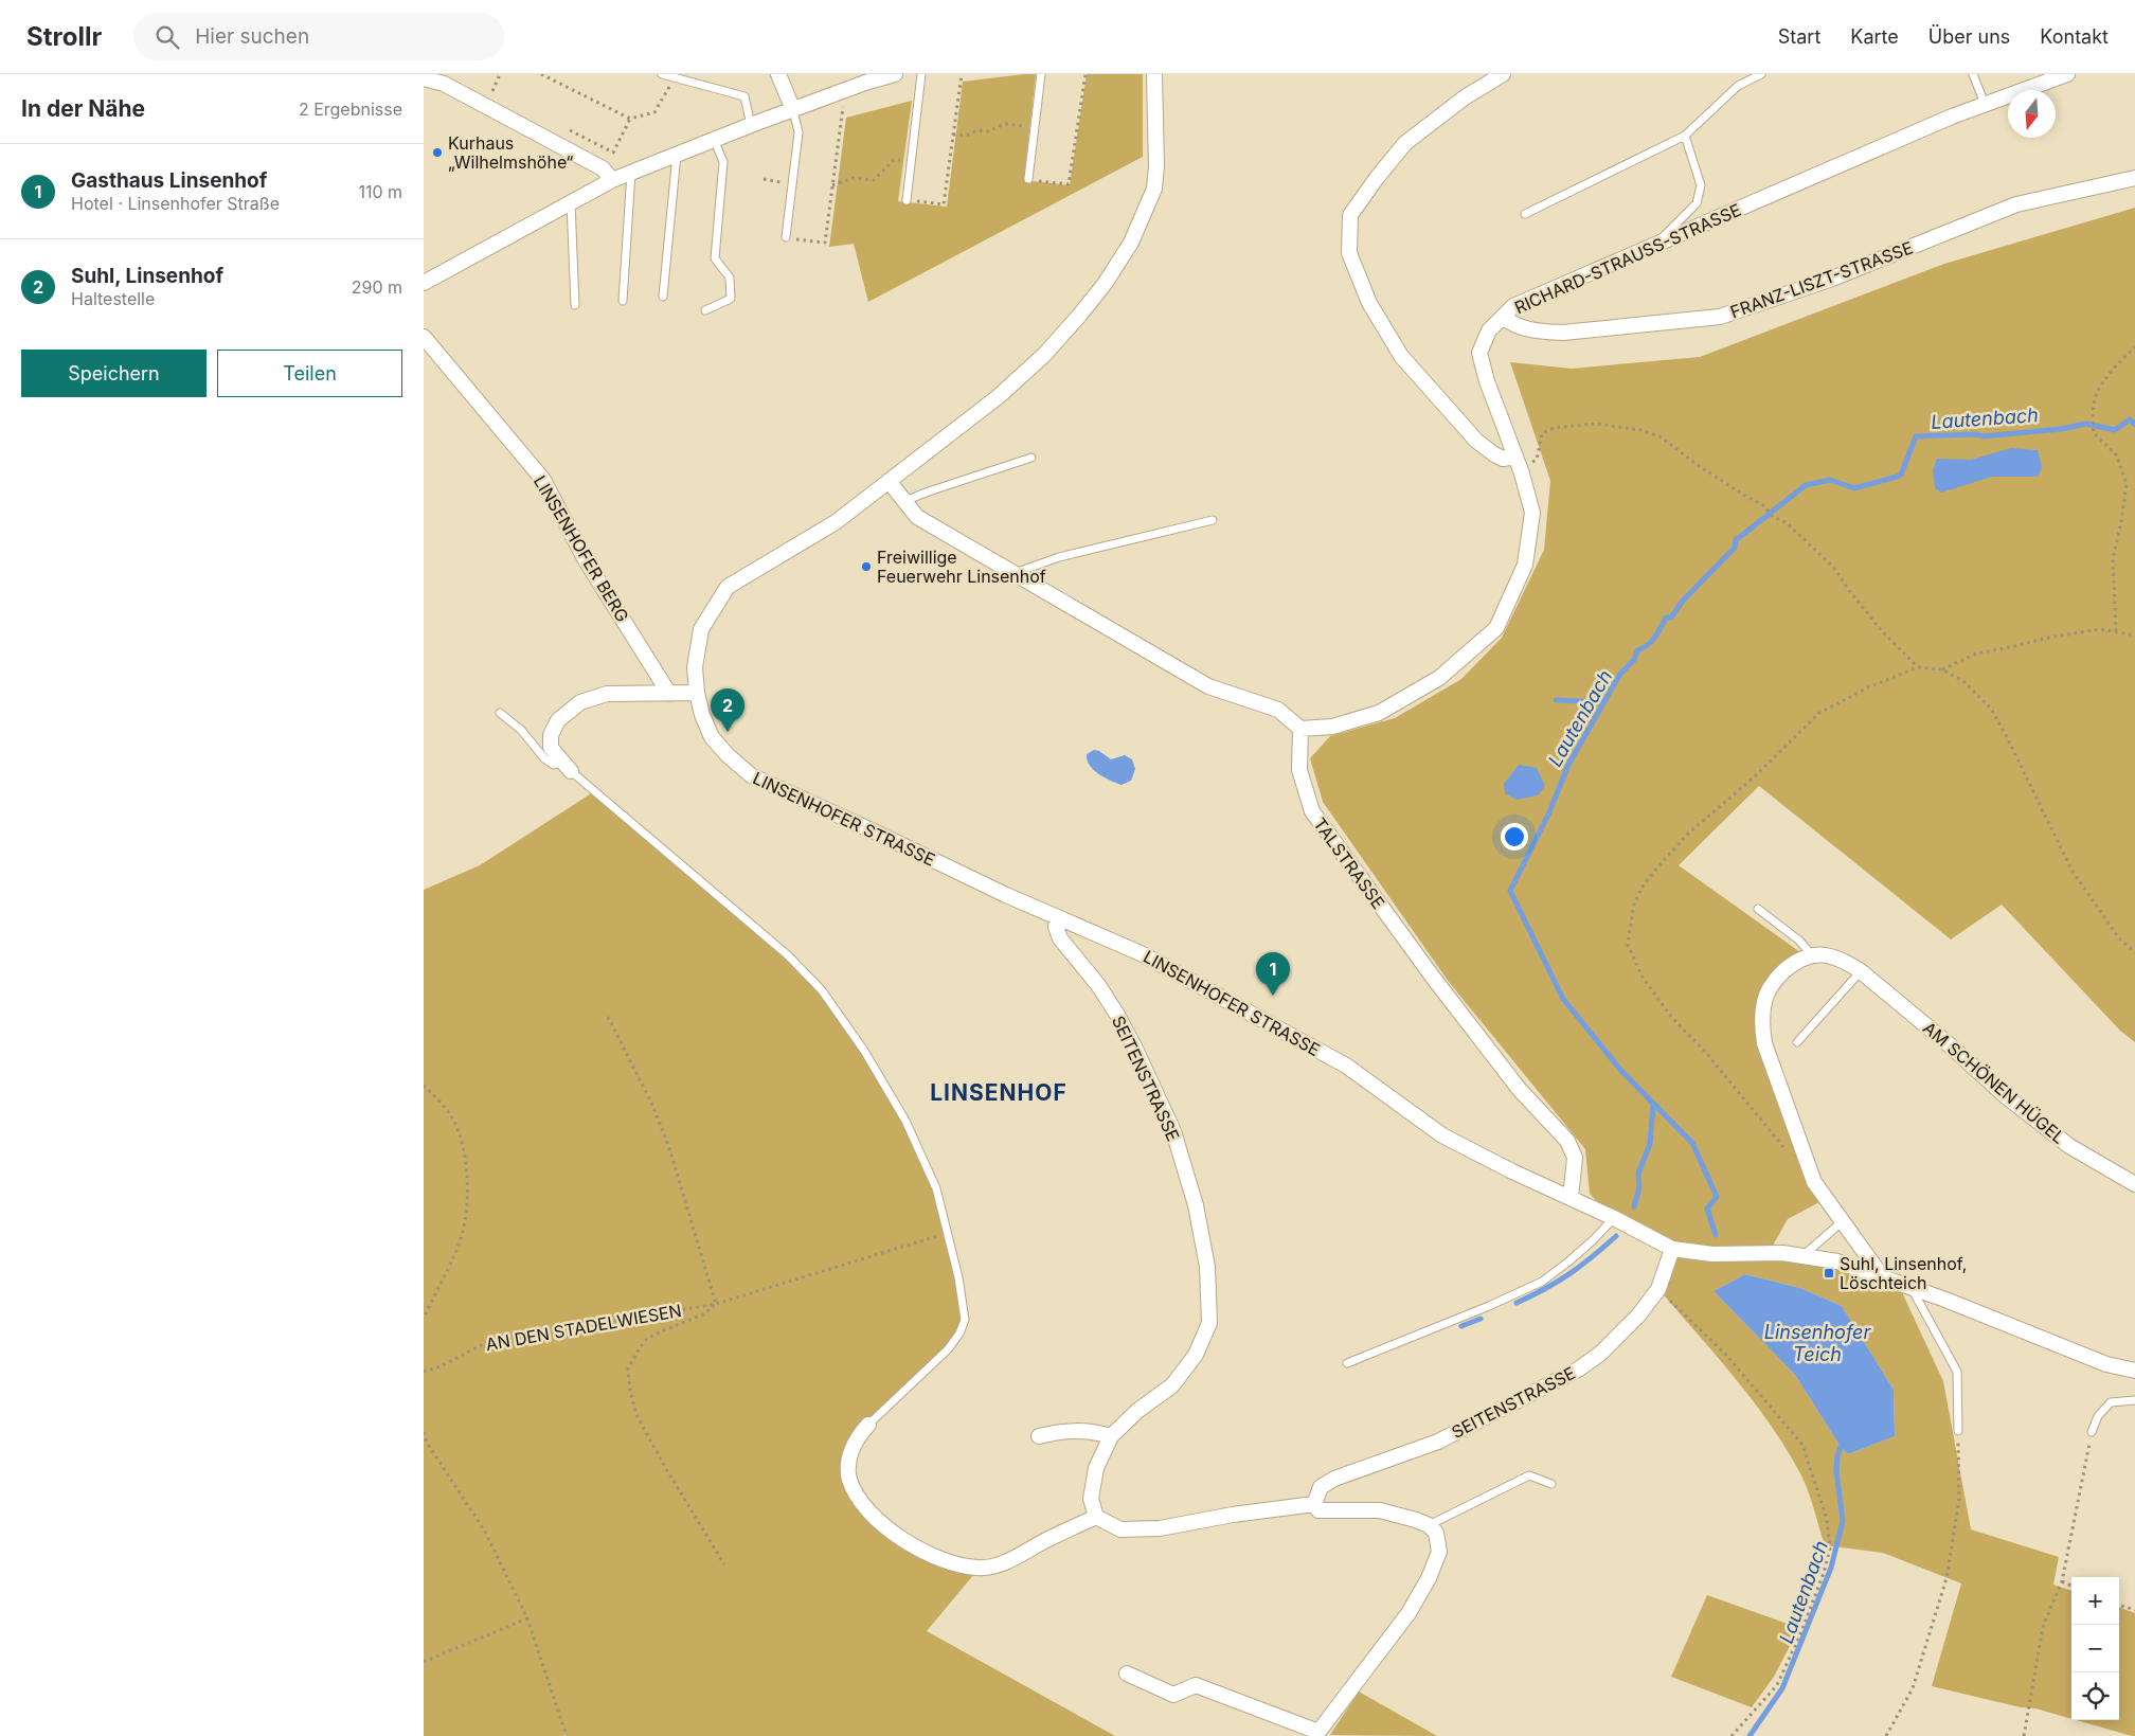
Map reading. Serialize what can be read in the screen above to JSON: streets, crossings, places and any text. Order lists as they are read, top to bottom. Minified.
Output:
{"streets":{"street":["RICHARD-STRAUSS-STRASSE","FRANZ-LISZT-STRASSE","LINSENHOFER BERG","LINSENHOFER STRASSE","TALSTRASSE","SEITENSTRASSE","AM SCHÖNEN HÜGEL"],"path":["AN DEN STADELWIESEN"]},"crossings":[["RICHARD-STRAUSS-STRASSE","FRANZ-LISZT-STRASSE"],["RICHARD-STRAUSS-STRASSE","TALSTRASSE"],["LINSENHOFER STRASSE","TALSTRASSE"],["LINSENHOFER STRASSE","SEITENSTRASSE"]],"districts":["LINSENHOF"],"water":["Lautenbach","Linsenhofer Teich"],"places":{"other":["Kurhaus „Wilhelmshöhe“","Freiwillige Feuerwehr Linsenhof"],"transit":["Suhl, Linsenhof, Löschteich"]},"north":"bottom","page":{"header":"Strollr","search":"Hier suchen","nav":["Start","Karte","Über uns","Kontakt"],"heading":["In der Nähe","2 Ergebnisse"],"list":[{"mark":"1","name":"Gasthaus Linsenhof","note":"Hotel · Linsenhofer Straße","value":"110 m"},{"mark":"2","name":"Suhl, Linsenhof","note":"Haltestelle","value":"290 m"}],"buttons":["Speichern","Teilen"],"pins":["2","1"],"map_buttons":["+","−"]}}
